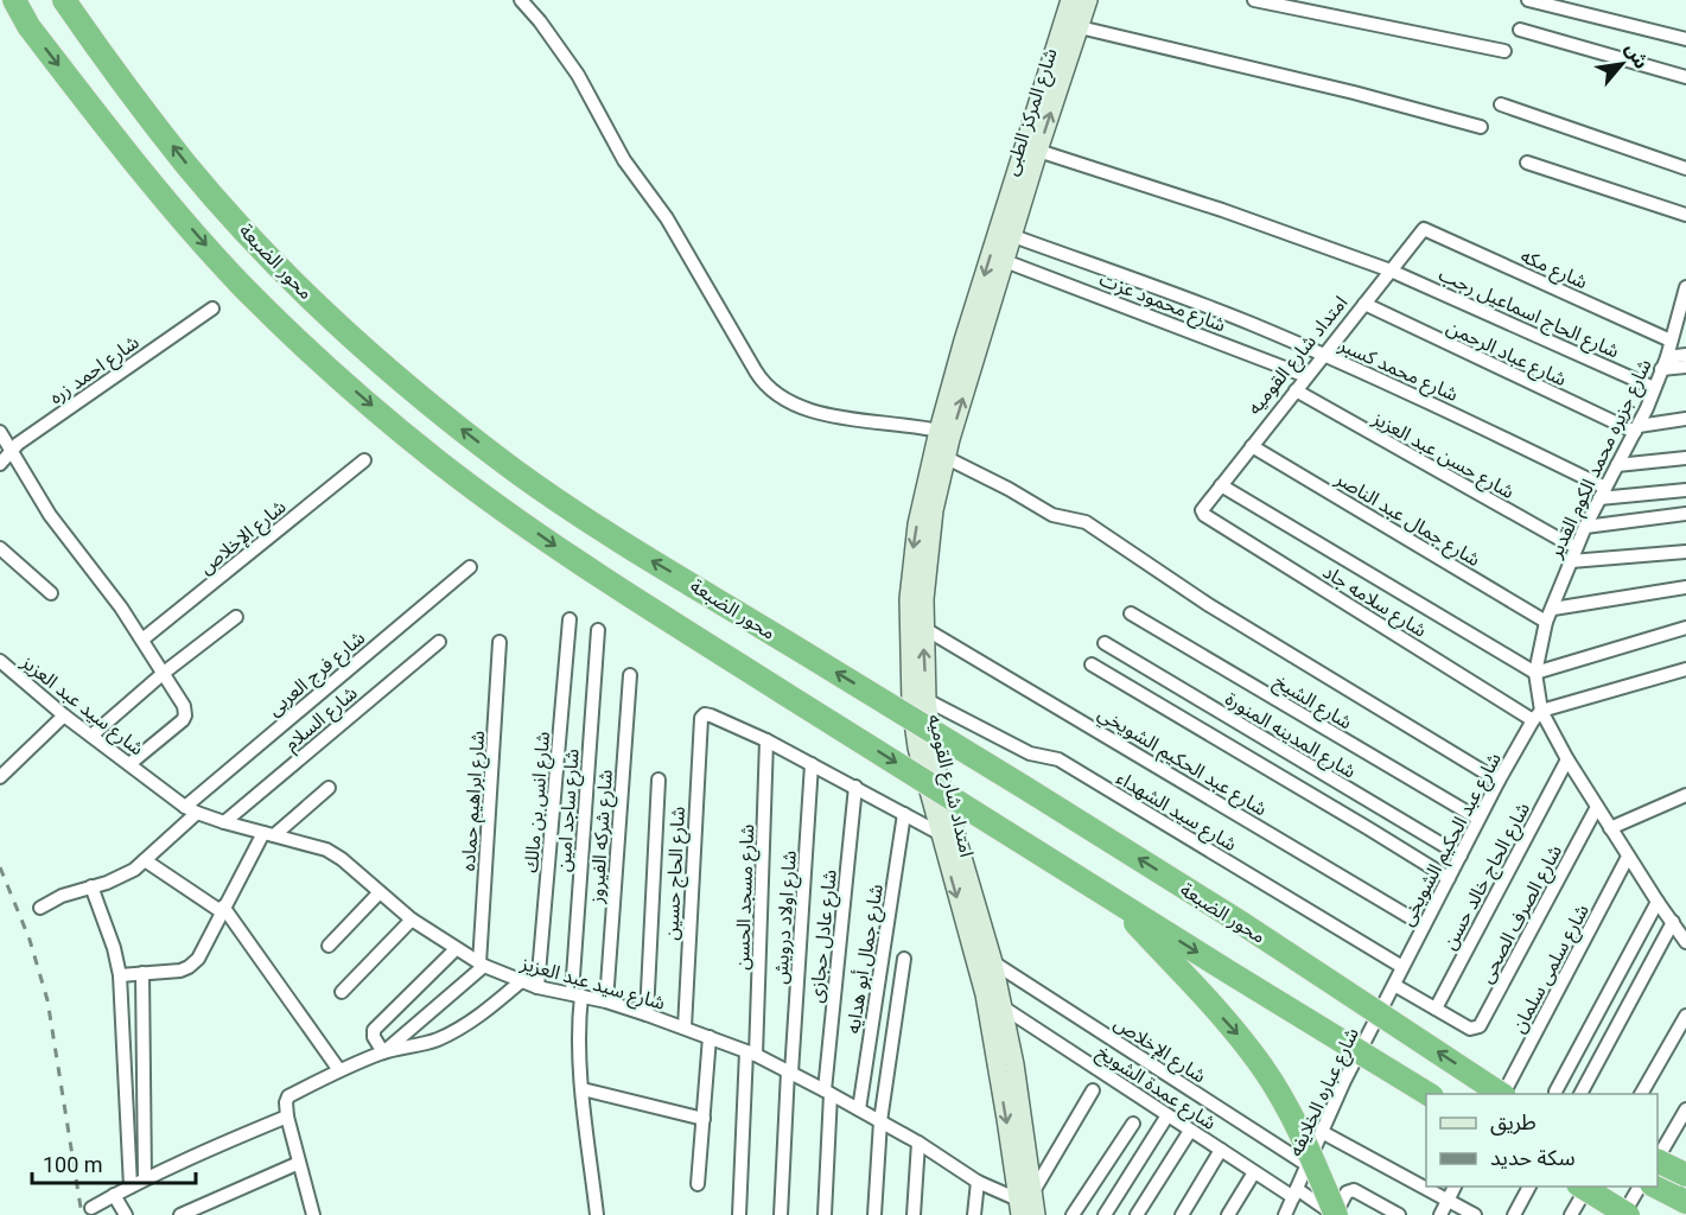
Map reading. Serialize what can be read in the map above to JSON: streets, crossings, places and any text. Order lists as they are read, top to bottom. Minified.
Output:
{"streets":{"highway":["محور الضبعة"],"street":["شارع المركز الطبى","شارع مكه","شارع محمود عزت","شارع الحاج اسماعيل رجب","شارع عباد الرحمن","امتداد شارع القوميه","شارع احمد زره","شارع محمد كسبر","شارع حسن عبد العزيز","شارع جزيره محمد الكوم القدير","شارع جمال عبد الناصر","شارع الإخلاص","شارع سلامه جاد","شارع فرج العربى","شارع الشيخ","شارع سيد عبد العزيز","شارع السلام","شارع المدينه المنورة","شارع عبد الحكيم الشويخي","شارع ابراهيم حماده","شارع انس بن مالك","شارع ساجد امين","شارع سيد الشهداء","شارع شركه الفيروز","شارع عبد الحكيم الشويخى","شارع الحاج حسين","شارع الحاج خالد حسن","شارع مسجد الحسن","شارع الصرف الصحى","شارع اولاد درويش","شارع عادل حجازى","شارع جمال أبو هدايه","شارع سلمى سلمان","شارع عمدة الشويخ","شارع عباره الخلايفه"]},"crossings":[["شارع المركز الطبى","شارع الحاج اسماعيل رجب"],["شارع المركز الطبى","امتداد شارع القوميه"],["شارع المركز الطبى","شارع محمد كسبر"],["شارع مكه","امتداد شارع القوميه"],["شارع مكه","شارع جزيره محمد الكوم القدير"],["شارع محمود عزت","امتداد شارع القوميه"],["شارع الحاج اسماعيل رجب","امتداد شارع القوميه"],["شارع الحاج اسماعيل رجب","شارع جزيره محمد الكوم القدير"],["شارع عباد الرحمن","امتداد شارع القوميه"],["شارع عباد الرحمن","شارع جزيره محمد الكوم القدير"],["امتداد شارع القوميه","شارع محمد كسبر"],["امتداد شارع القوميه","شارع حسن عبد العزيز"],["امتداد شارع القوميه","شارع جمال عبد الناصر"],["امتداد شارع القوميه","شارع الإخلاص"],["امتداد شارع القوميه","شارع سلامه جاد"],["امتداد شارع القوميه","شارع سيد عبد العزيز"],["امتداد شارع القوميه","شارع عبد الحكيم الشويخي"],["امتداد شارع القوميه","شارع سيد الشهداء"],["امتداد شارع القوميه","شارع عمدة الشويخ"],["شارع محمد كسبر","شارع جزيره محمد الكوم القدير"],["شارع حسن عبد العزيز","شارع جزيره محمد الكوم القدير"],["شارع جزيره محمد الكوم القدير","شارع جمال عبد الناصر"],["شارع جزيره محمد الكوم القدير","شارع سلامه جاد"],["شارع جزيره محمد الكوم القدير","شارع عبد الحكيم الشويخى"],["شارع جزيره محمد الكوم القدير","شارع الحاج خالد حسن"],["شارع جزيره محمد الكوم القدير","شارع الصرف الصحى"],["شارع جزيره محمد الكوم القدير","شارع سلمى سلمان"],["شارع الإخلاص","شارع عباره الخلايفه"],["شارع سلامه جاد","شارع عبد الحكيم الشويخى"],["شارع فرج العربى","شارع سيد عبد العزيز"],["شارع الشيخ","شارع عبد الحكيم الشويخى"],["شارع سيد عبد العزيز","شارع السلام"],["شارع سيد عبد العزيز","شارع ابراهيم حماده"],["شارع سيد عبد العزيز","شارع انس بن مالك"],["شارع سيد عبد العزيز","شارع ساجد امين"],["شارع سيد عبد العزيز","شارع شركه الفيروز"],["شارع سيد عبد العزيز","شارع الحاج حسين"],["شارع سيد عبد العزيز","شارع مسجد الحسن"],["شارع سيد عبد العزيز","شارع اولاد درويش"],["شارع سيد عبد العزيز","شارع عادل حجازى"],["شارع سيد عبد العزيز","شارع جمال أبو هدايه"],["شارع المدينه المنورة","شارع عبد الحكيم الشويخى"],["شارع عبد الحكيم الشويخي","شارع عبد الحكيم الشويخى"],["شارع سيد الشهداء","شارع عبد الحكيم الشويخى"],["شارع عبد الحكيم الشويخى","شارع عباره الخلايفه"],["شارع الحاج حسين","شارع مسجد الحسن"],["شارع الحاج خالد حسن","شارع الصرف الصحى"],["شارع عمدة الشويخ","شارع عباره الخلايفه"]],"legend":["طريق","سكة حديد"],"scale_bar":"100 m","north":"top right"}
